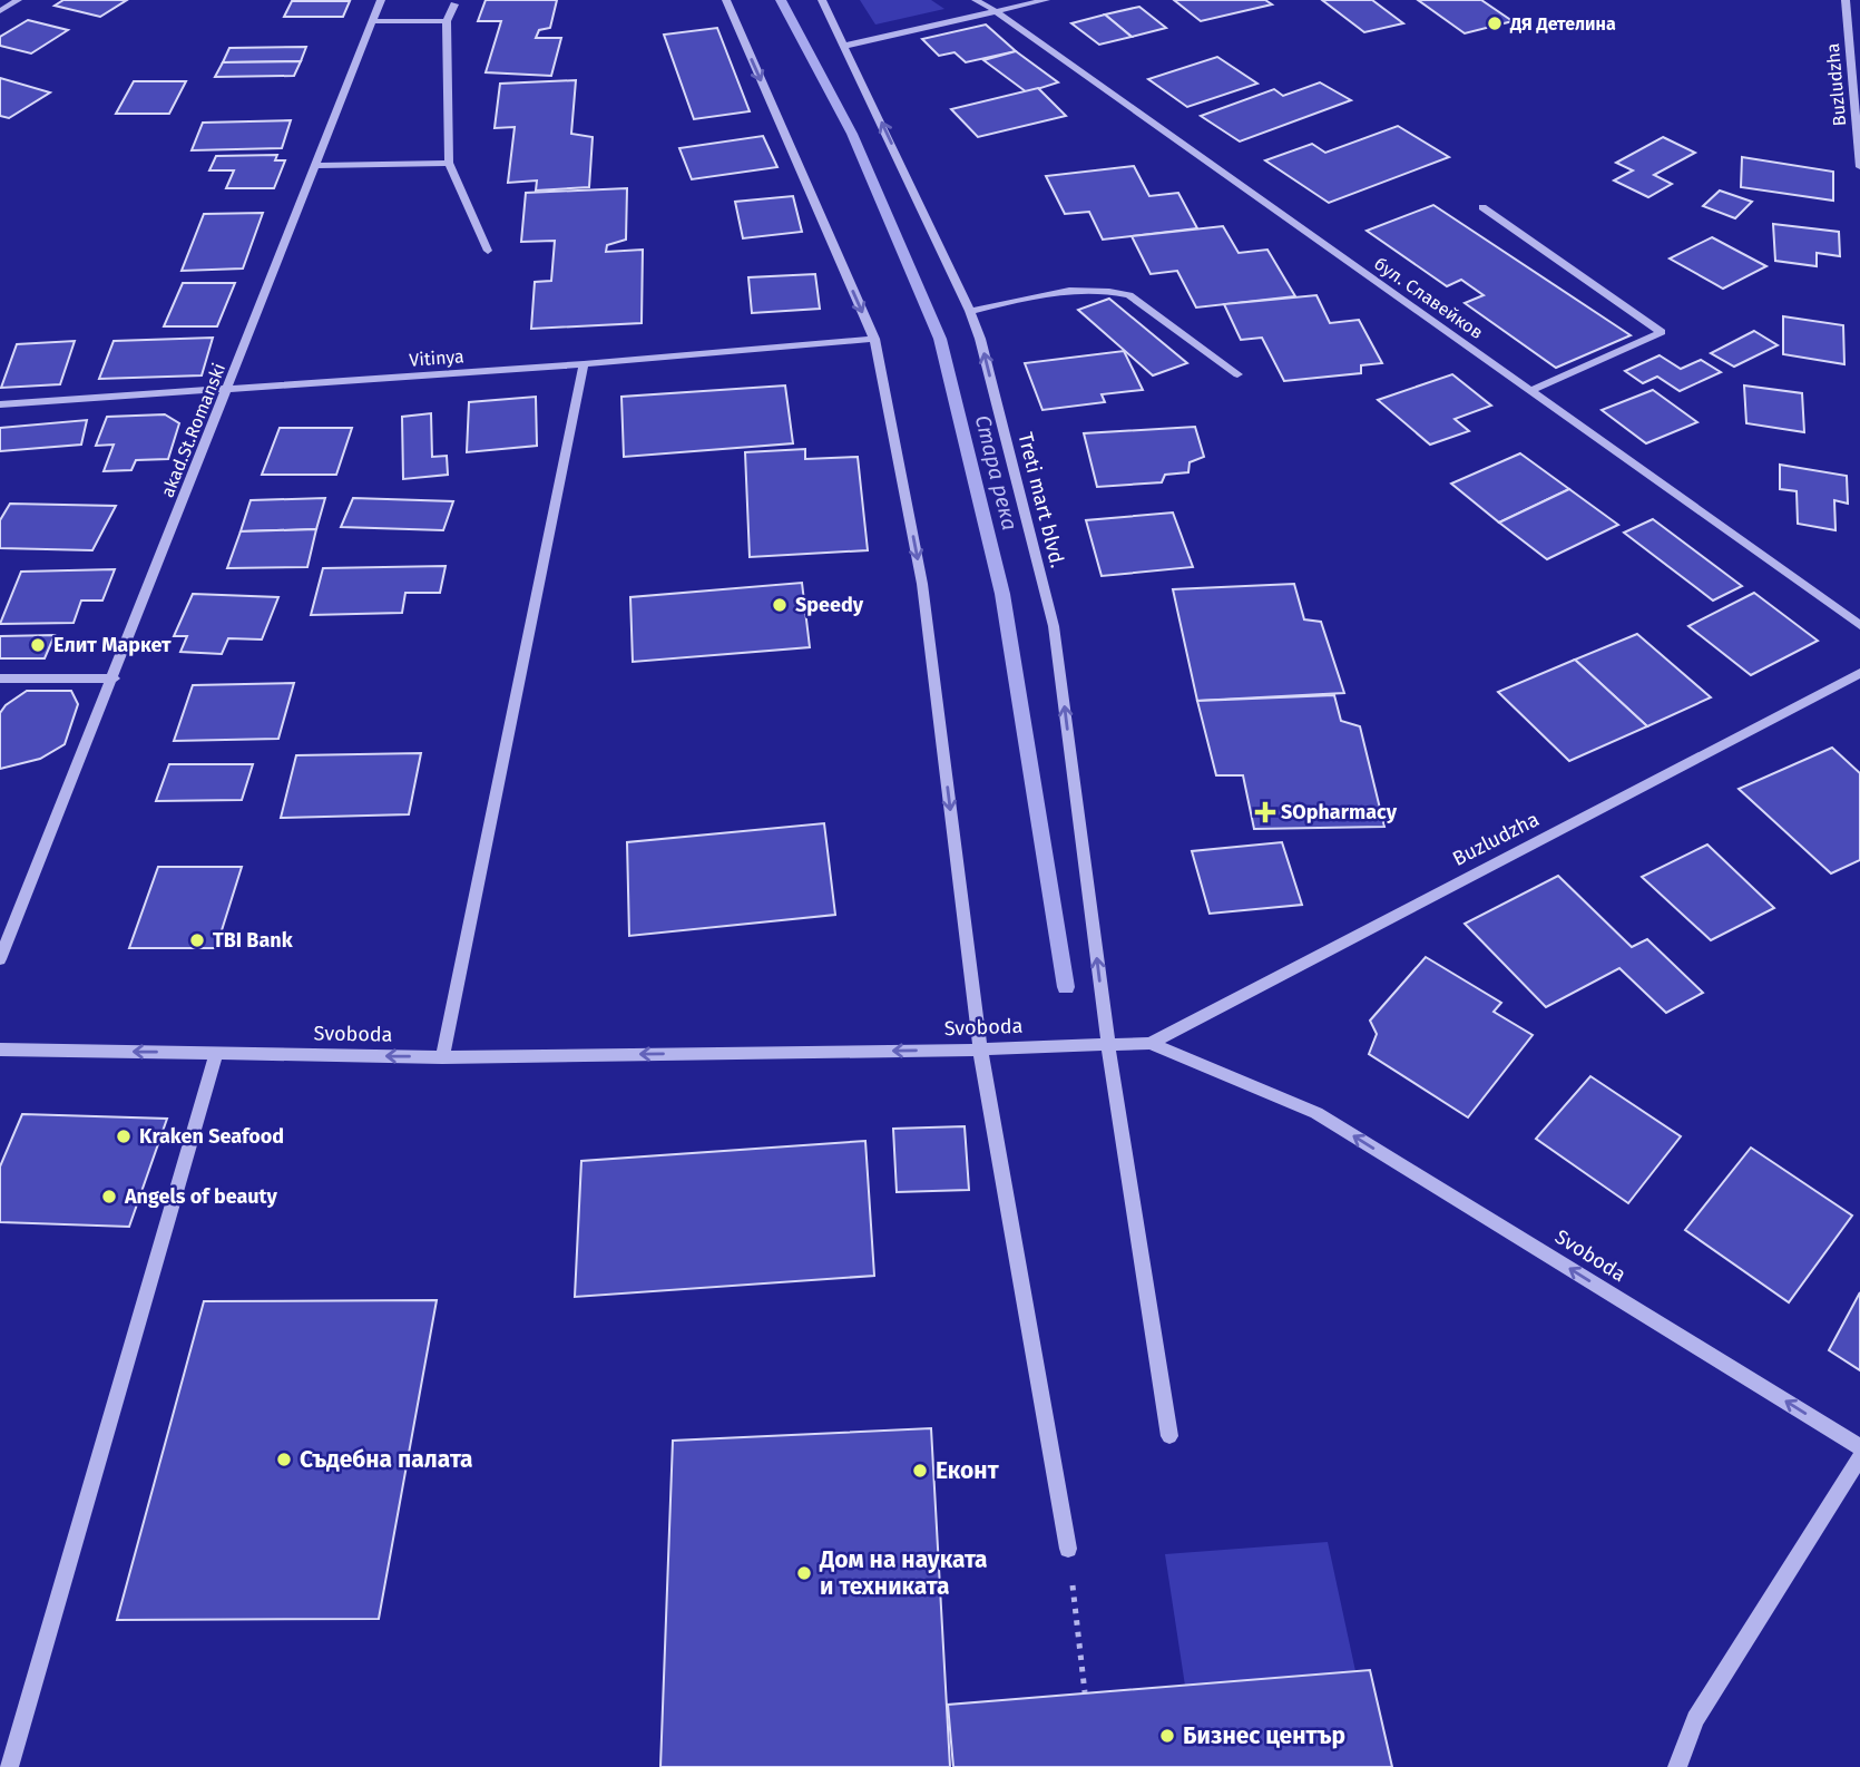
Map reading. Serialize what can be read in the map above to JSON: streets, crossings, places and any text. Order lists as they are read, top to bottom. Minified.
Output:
{"streets":{"street":["Buzludzha","бул. Славейков","Vitinya","akad.St.Romanski","Treti mart blvd.","Svoboda"]},"crossings":[["Buzludzha","Svoboda"],["Vitinya","akad.St.Romanski"],["Treti mart blvd.","Svoboda"]],"one_way":["Svoboda"],"water":["Стара река"],"places":{"other":["ДЯ Детелина","Speedy","Елит Маркет","TBI Bank","Kraken Seafood","Angels of beauty","Съдебна палата","Еконт","Дом на науката и техниката","Бизнес център"],"health":["SOpharmacy"]}}
